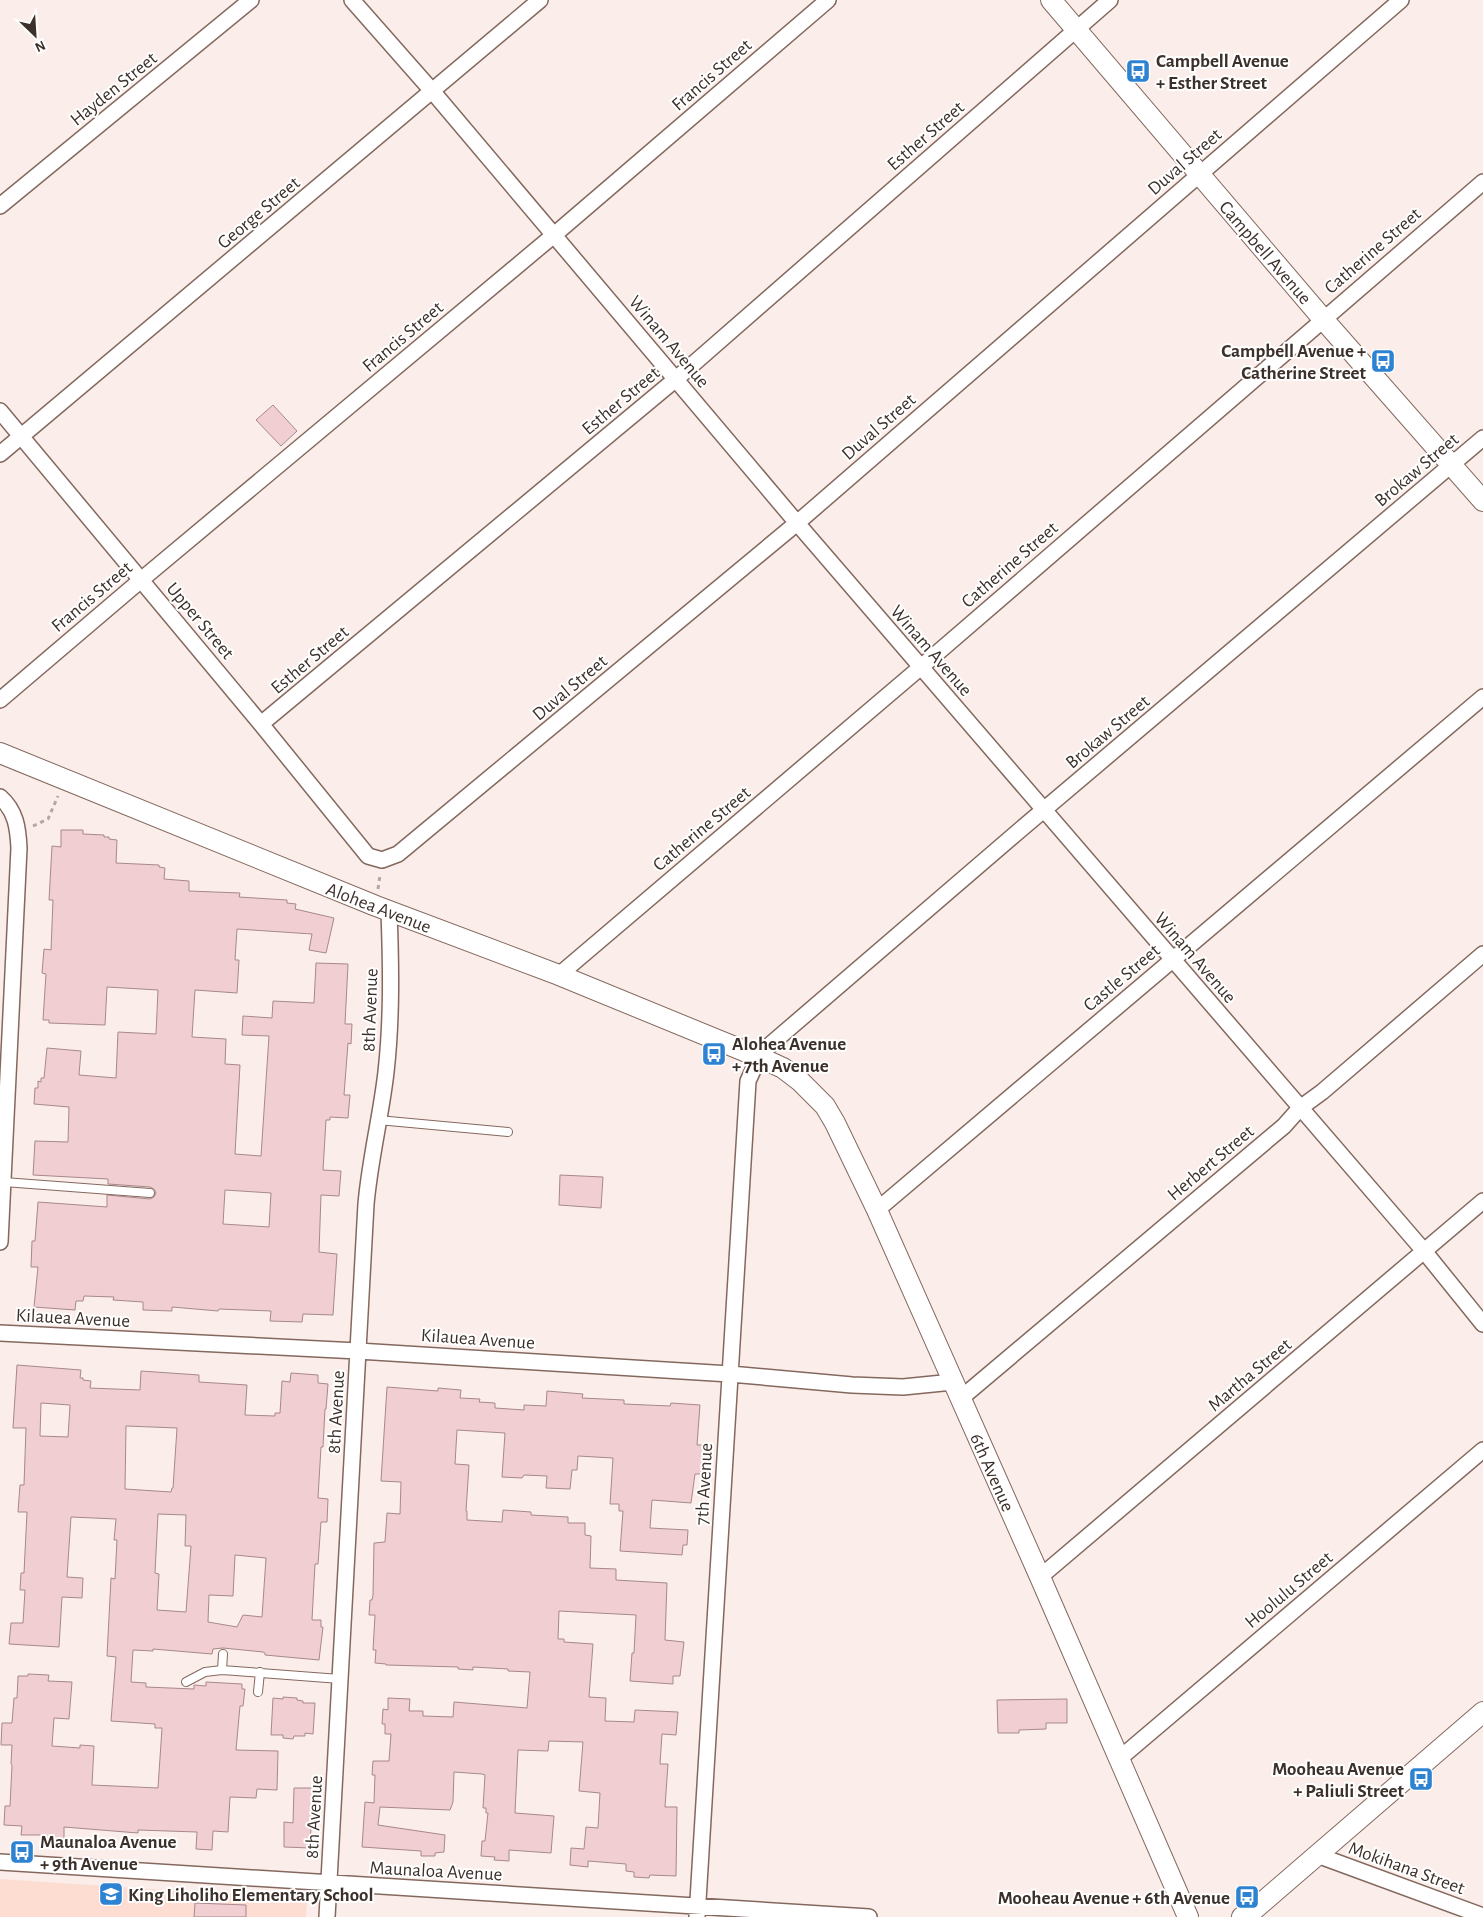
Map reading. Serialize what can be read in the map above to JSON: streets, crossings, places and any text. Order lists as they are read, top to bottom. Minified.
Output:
{"streets":{"street":["Francis Street","Hayden Street","Esther Street","Duval Street","George Street","Catherine Street","Campbell Avenue","Winam Avenue","Brokaw Street","Upper Street","Alohea Avenue","Castle Street","8th Avenue","Herbert Street","Kilauea Avenue","Martha Street","6th Avenue","7th Avenue","Hoolulu Street","Mokihana Street","Maunaloa Avenue"]},"crossings":[["Francis Street","Winam Avenue"],["Francis Street","Upper Street"],["Esther Street","Campbell Avenue"],["Esther Street","Winam Avenue"],["Esther Street","Upper Street"],["Duval Street","Campbell Avenue"],["Duval Street","Winam Avenue"],["Duval Street","Upper Street"],["George Street","Winam Avenue"],["George Street","Upper Street"],["Catherine Street","Campbell Avenue"],["Catherine Street","Winam Avenue"],["Catherine Street","Alohea Avenue"],["Campbell Avenue","Brokaw Street"],["Winam Avenue","Brokaw Street"],["Winam Avenue","Castle Street"],["Winam Avenue","Herbert Street"],["Winam Avenue","Martha Street"],["Brokaw Street","Alohea Avenue"],["Brokaw Street","6th Avenue"],["Brokaw Street","7th Avenue"],["Alohea Avenue","8th Avenue"],["Alohea Avenue","6th Avenue"],["Alohea Avenue","7th Avenue"],["Castle Street","6th Avenue"],["8th Avenue","Kilauea Avenue"],["8th Avenue","Maunaloa Avenue"],["Herbert Street","Kilauea Avenue"],["Herbert Street","6th Avenue"],["Kilauea Avenue","6th Avenue"],["Kilauea Avenue","7th Avenue"],["Martha Street","6th Avenue"],["6th Avenue","7th Avenue"],["6th Avenue","Hoolulu Street"],["7th Avenue","Maunaloa Avenue"]],"places":{"bus stop":["Campbell Avenue + Esther Street","Campbell Avenue + Catherine Street","Alohea Avenue + 7th Avenue","Mooheau Avenue + Paliuli Street","Maunaloa Avenue + 9th Avenue","Mooheau Avenue + 6th Avenue"],"school or university":["King Liholiho Elementary School"]},"north":"bottom right"}
